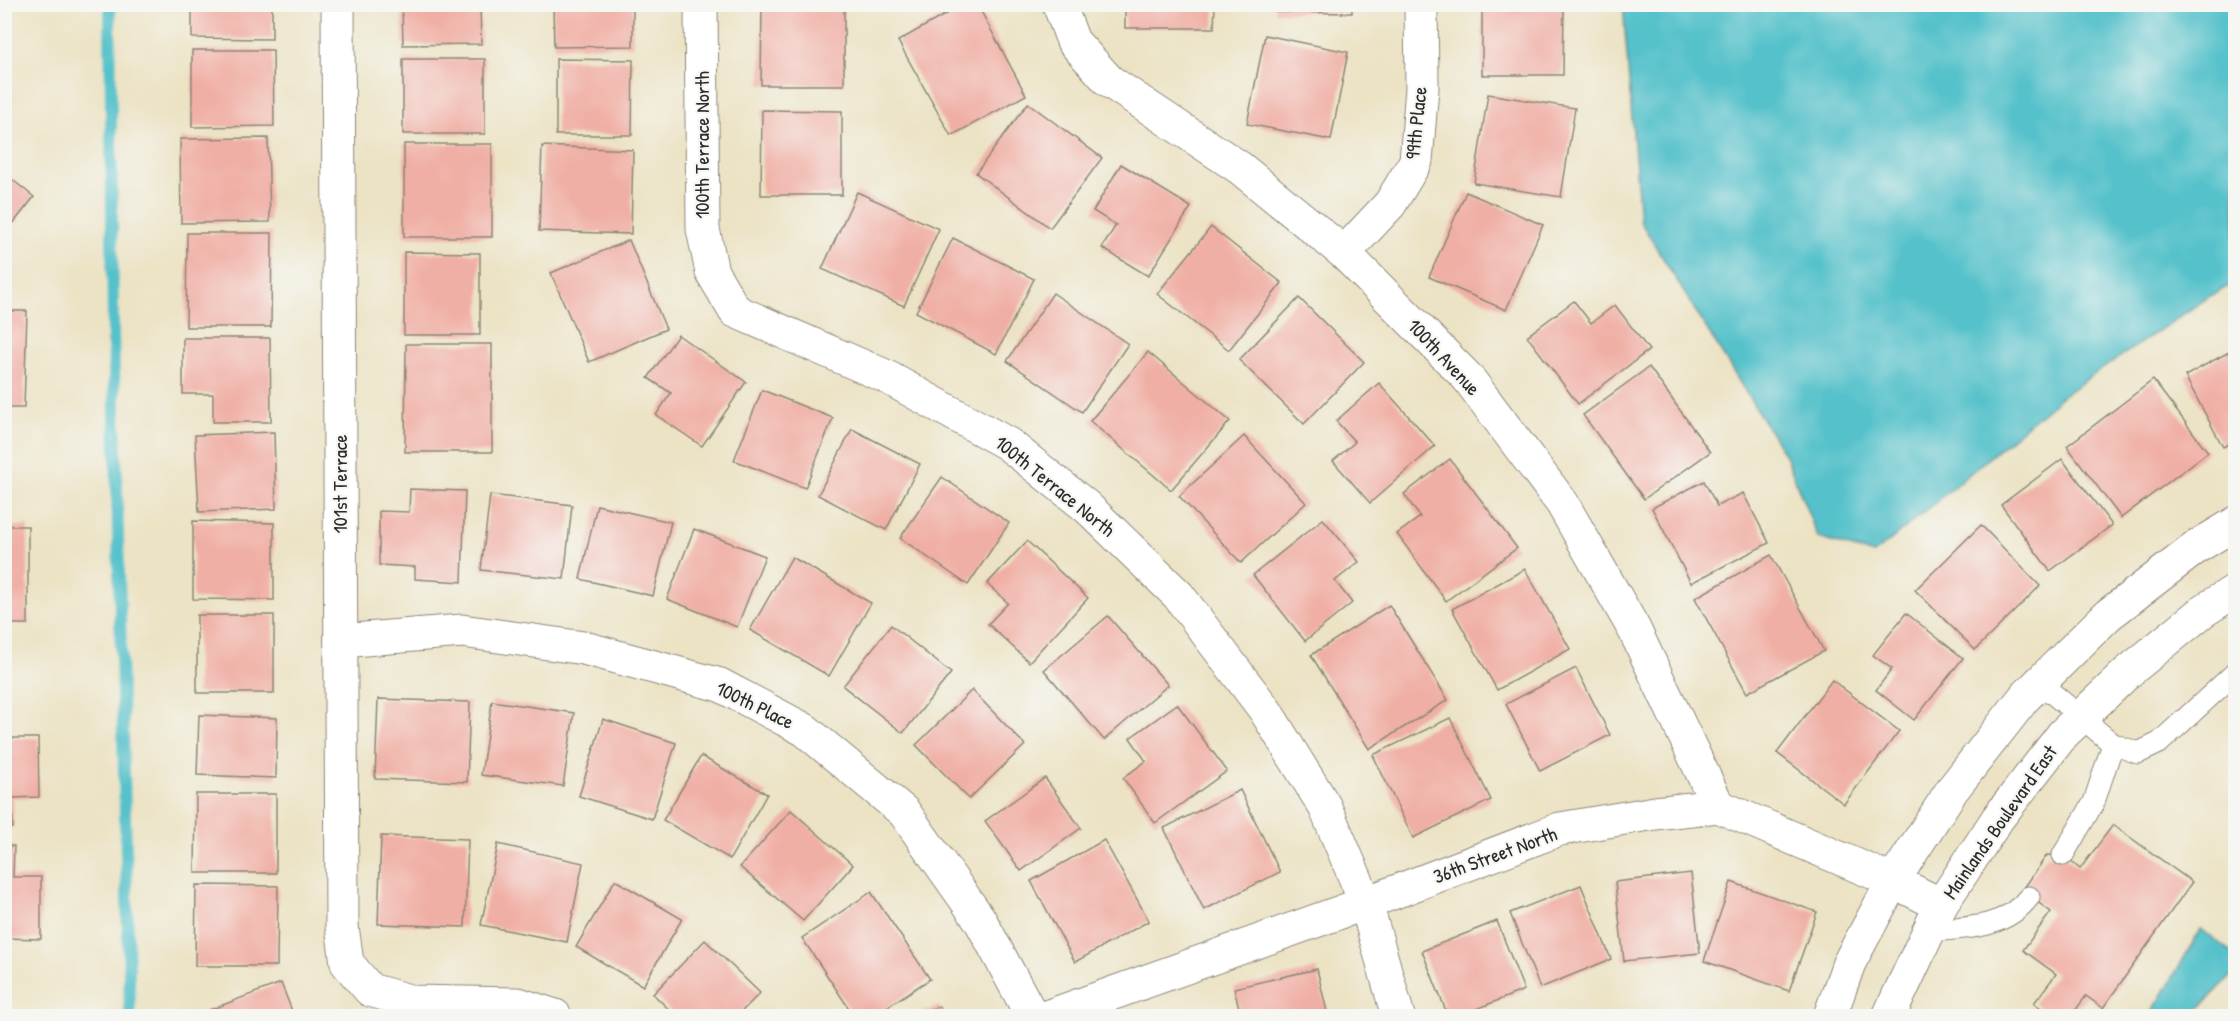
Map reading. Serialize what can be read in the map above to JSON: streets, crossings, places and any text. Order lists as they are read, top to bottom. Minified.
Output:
{"streets":{"street":["99th Place","100th Terrace North","100th Avenue","101st Terrace","100th Place","Mainlands Boulevard East","36th Street North"]},"crossings":[["99th Place","100th Avenue"],["100th Terrace North","36th Street North"],["100th Avenue","36th Street North"],["101st Terrace","100th Place"],["Mainlands Boulevard East","36th Street North"]]}
